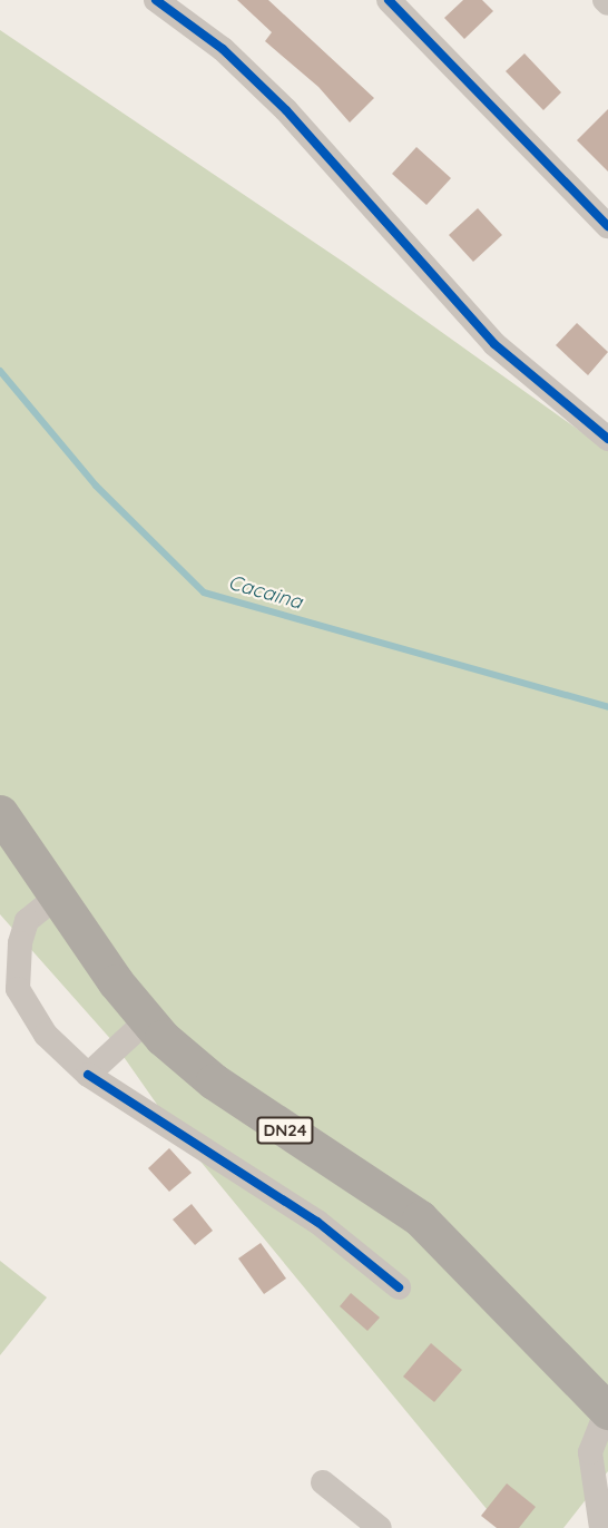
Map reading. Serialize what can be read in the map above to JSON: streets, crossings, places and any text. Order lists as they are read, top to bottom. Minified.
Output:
{"streets":{"highway":["DN24"]},"water":["Cacaina"]}
